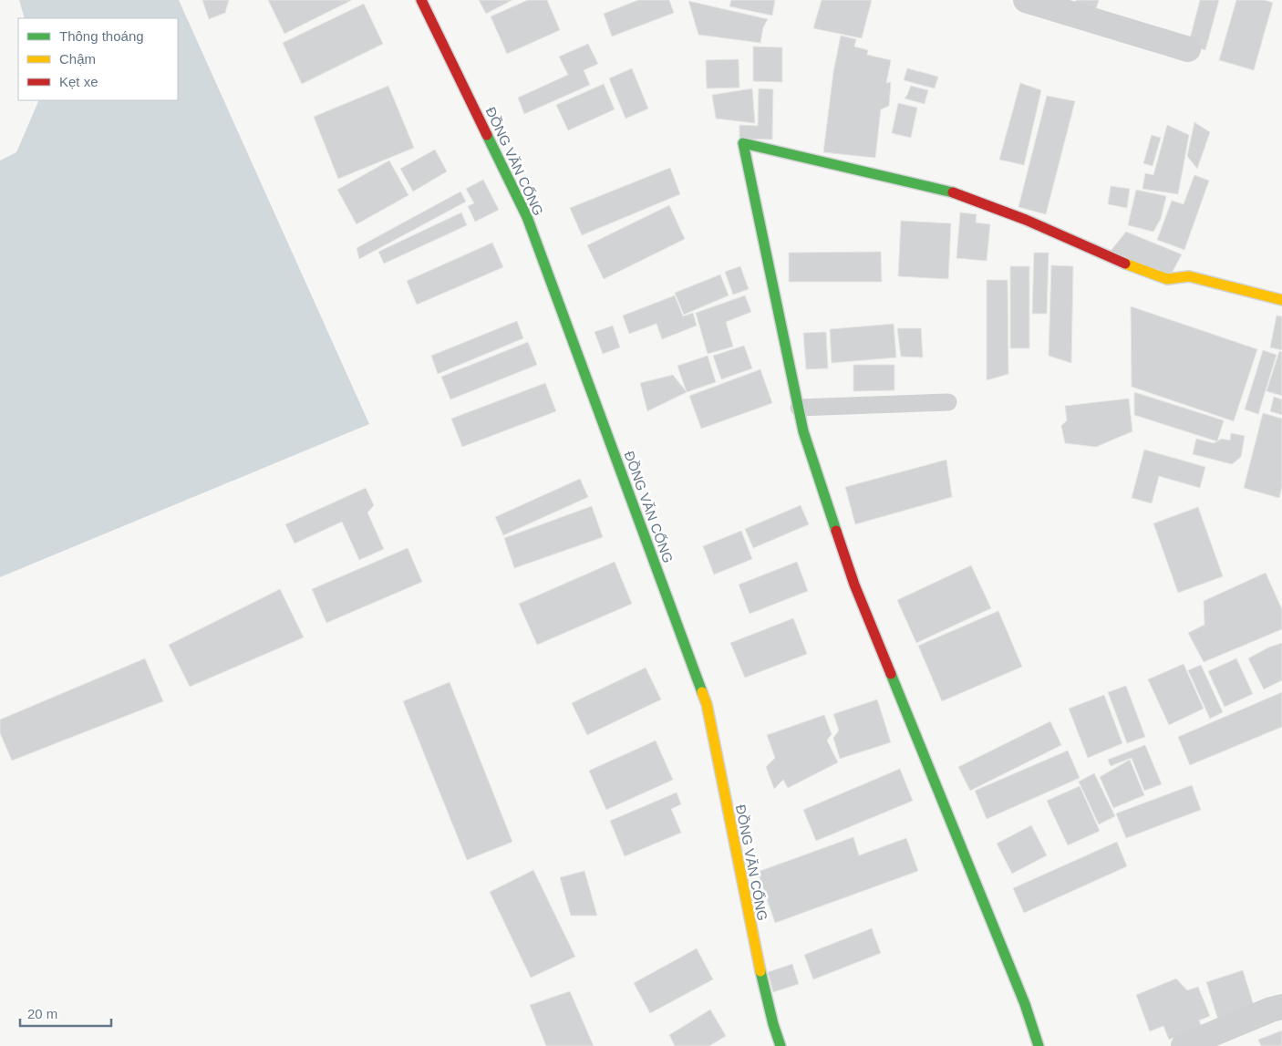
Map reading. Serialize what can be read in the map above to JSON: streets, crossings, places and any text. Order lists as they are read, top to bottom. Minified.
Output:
{"streets":{"street":["ĐỒNG VĂN CỐNG"]},"legend":["Thông thoáng","Chậm","Kẹt xe"],"scale_bar":"20 m"}
